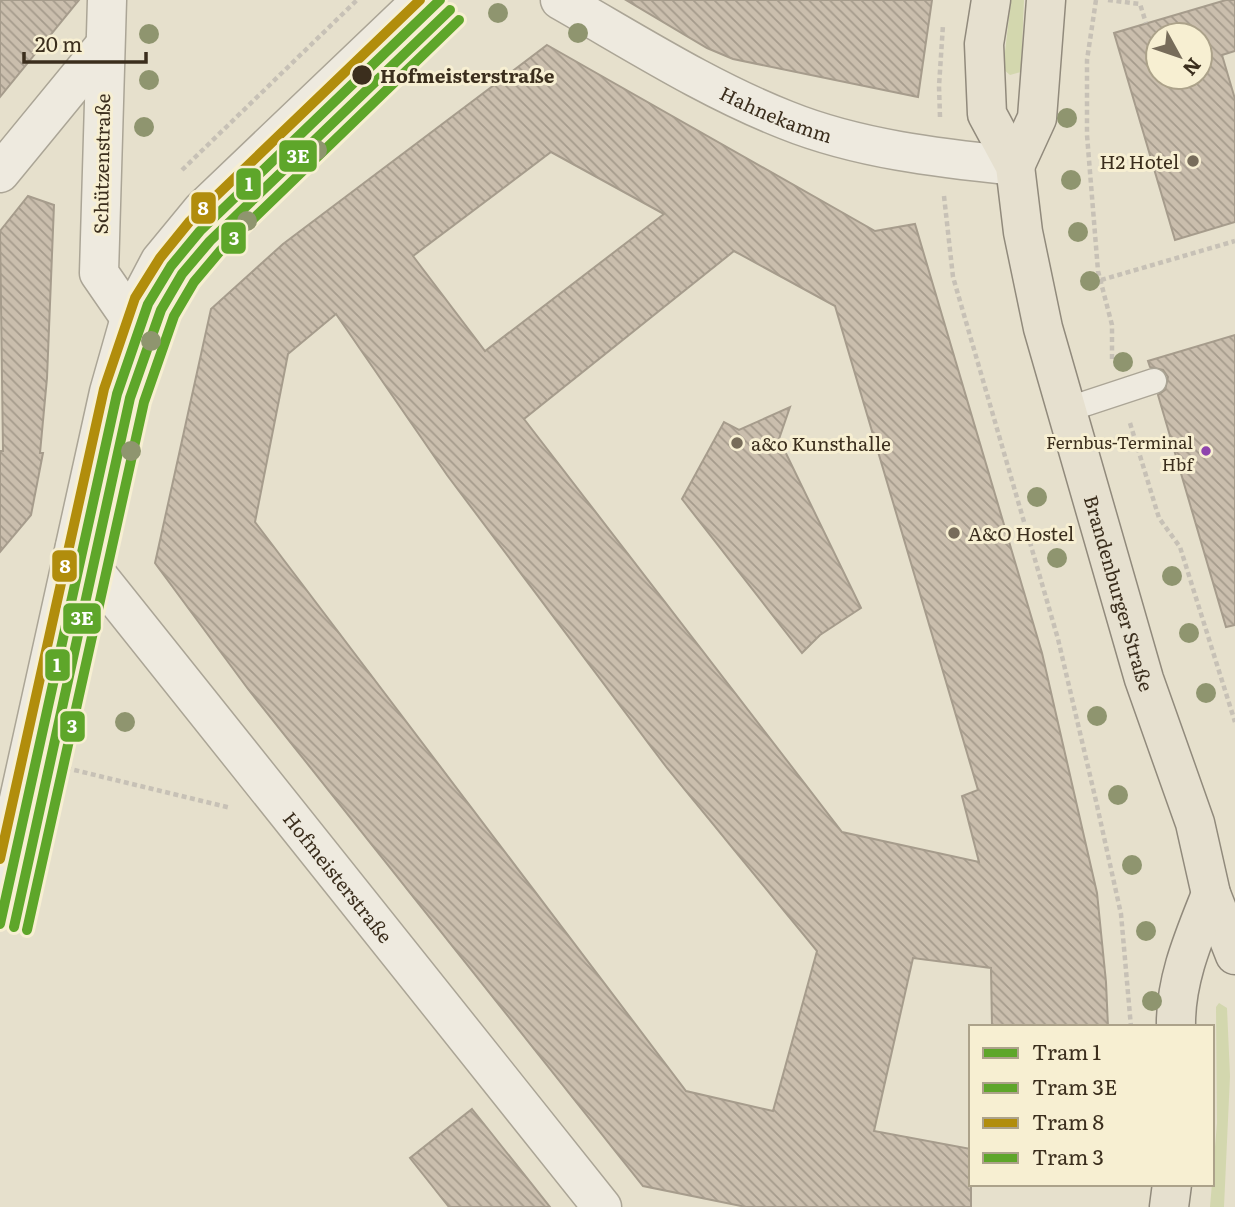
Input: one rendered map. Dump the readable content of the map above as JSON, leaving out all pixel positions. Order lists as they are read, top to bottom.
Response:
{
  "streets": {
    "main road": ["Brandenburger Straße"],
    "street": ["Hahnekamm", "Schützenstraße", "Hofmeisterstraße"]
  },
  "crossings": [
    ["Hahnekamm", "Brandenburger Straße"]
  ],
  "places": [
    "Hofmeisterstraße",
    "H2 Hotel",
    "a&o Kunsthalle",
    "Fernbus-Terminal Hbf",
    "A&O Hostel"
  ],
  "lines": [
    "tram line 1",
    "tram line 8",
    "tram line 3E",
    "tram line 3"
  ],
  "legend": [
    "Tram 1",
    "Tram 3E",
    "Tram 8",
    "Tram 3"
  ],
  "scale_bar": "20 m",
  "north": "bottom right"
}
